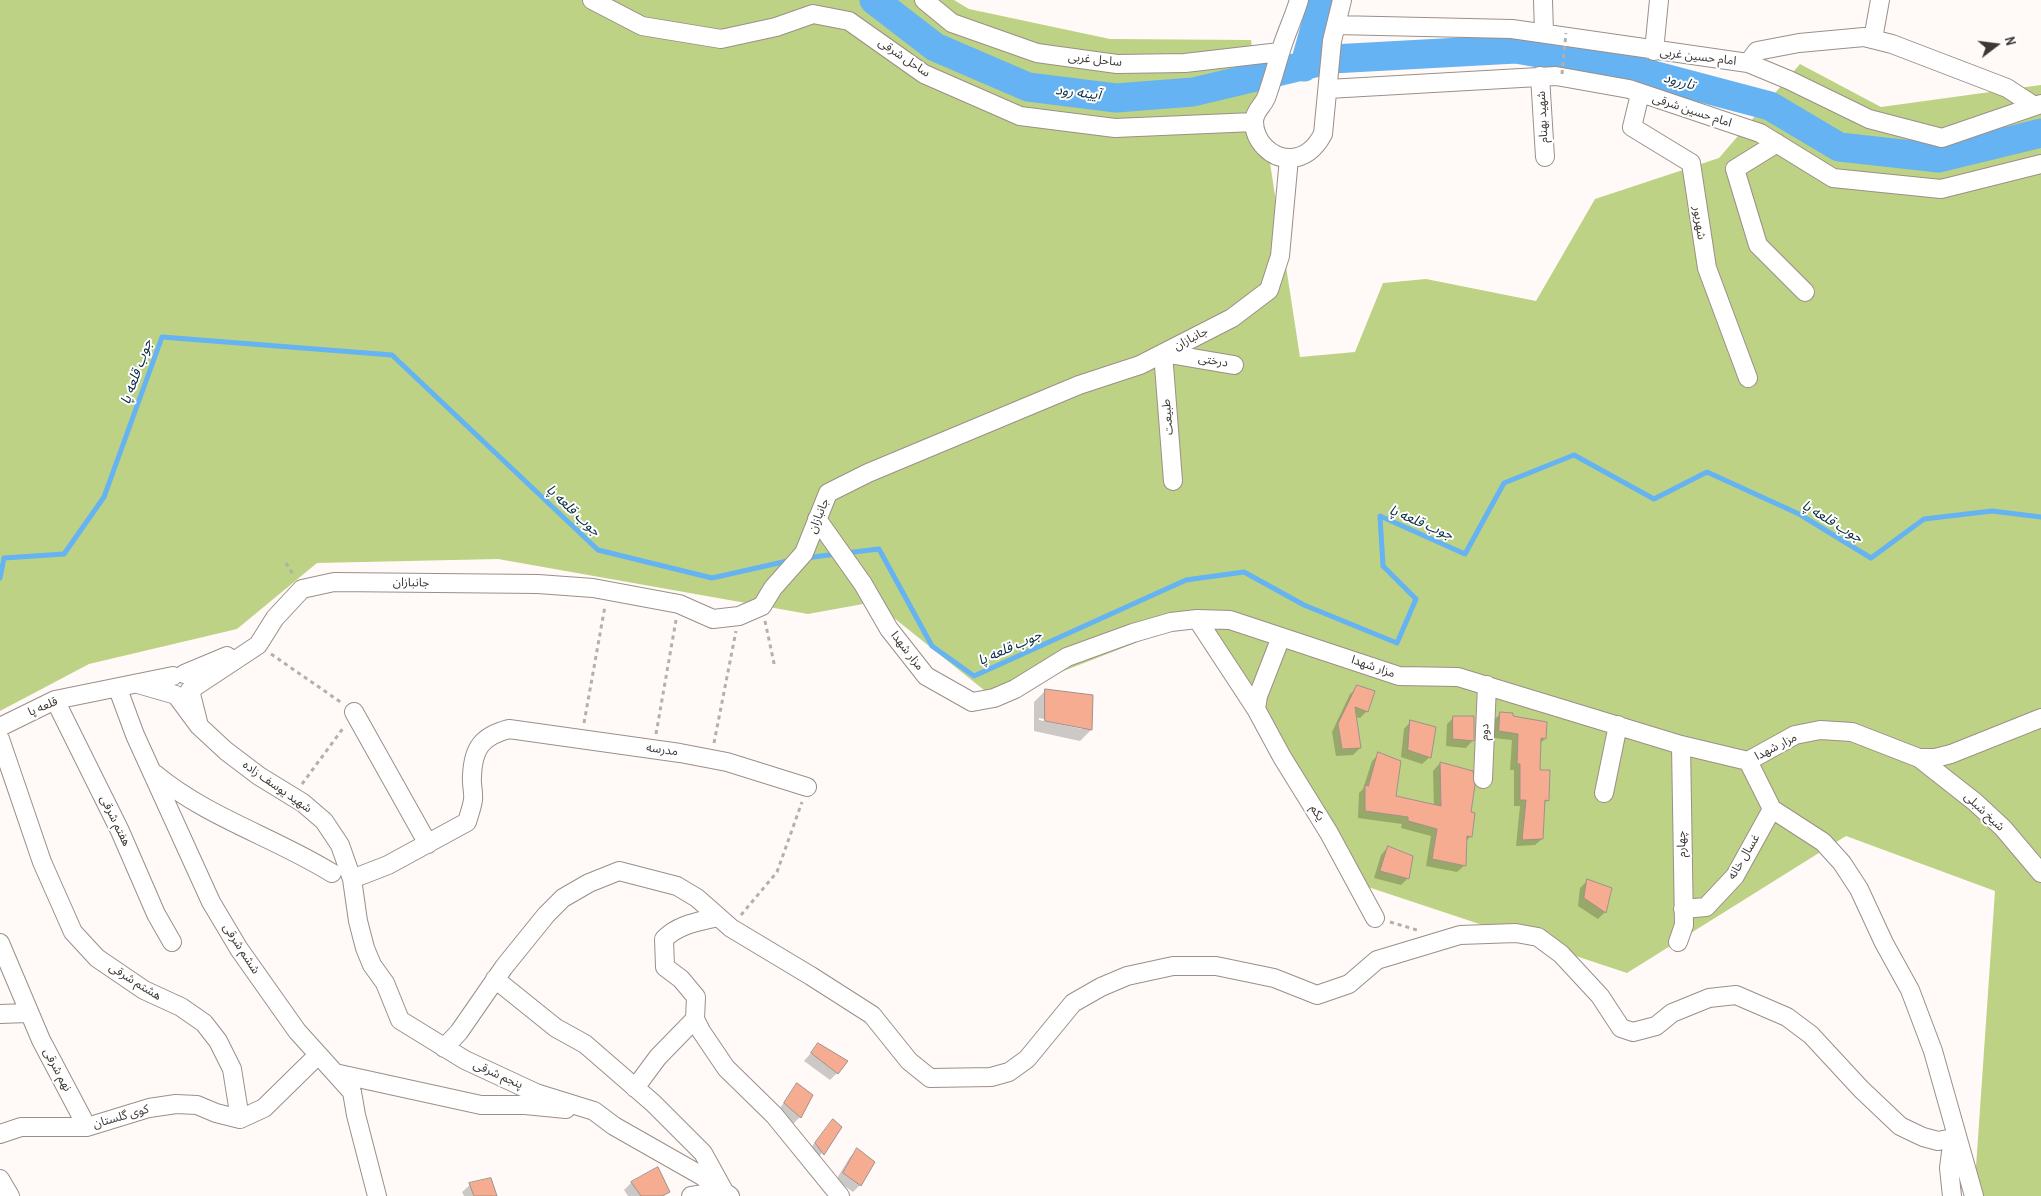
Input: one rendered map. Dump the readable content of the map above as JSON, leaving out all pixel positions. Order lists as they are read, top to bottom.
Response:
{
  "streets": {
    "street": [
      "امام حسین غربی",
      "ساحل شرقی",
      "ساحل غربی",
      "امام حسین شرقی",
      "شهید بهنام",
      "شهریور",
      "جانبازان",
      "درختی",
      "طبیعت",
      "مزار شهدا",
      "قلعه پا",
      "دوم",
      "مدرسه",
      "شهید یوسف زاده",
      "شیخ شبلی",
      "یکم",
      "هفتم شرقی",
      "چهارم",
      "غسال خانه",
      "ششم شرقی",
      "هشتم شرقی",
      "نهم شرقی",
      "پنجم شرقی",
      "کوی گلستان"
    ]
  },
  "crossings": [
    ["امام حسین شرقی", "شهید بهنام"],
    ["امام حسین شرقی", "شهریور"],
    ["جانبازان", "درختی"],
    ["جانبازان", "طبیعت"],
    ["جانبازان", "مزار شهدا"],
    ["درختی", "طبیعت"],
    ["مزار شهدا", "دوم"],
    ["مزار شهدا", "شیخ شبلی"],
    ["مزار شهدا", "یکم"],
    ["مزار شهدا", "چهارم"],
    ["قلعه پا", "هفتم شرقی"],
    ["قلعه پا", "ششم شرقی"],
    ["شهید یوسف زاده", "پنجم شرقی"],
    ["چهارم", "غسال خانه"],
    ["هشتم شرقی", "کوی گلستان"],
    ["نهم شرقی", "کوی گلستان"]
  ],
  "water": ["تاررود", "آیینه رود", "جوب قلعه پا"],
  "north": "right"
}
